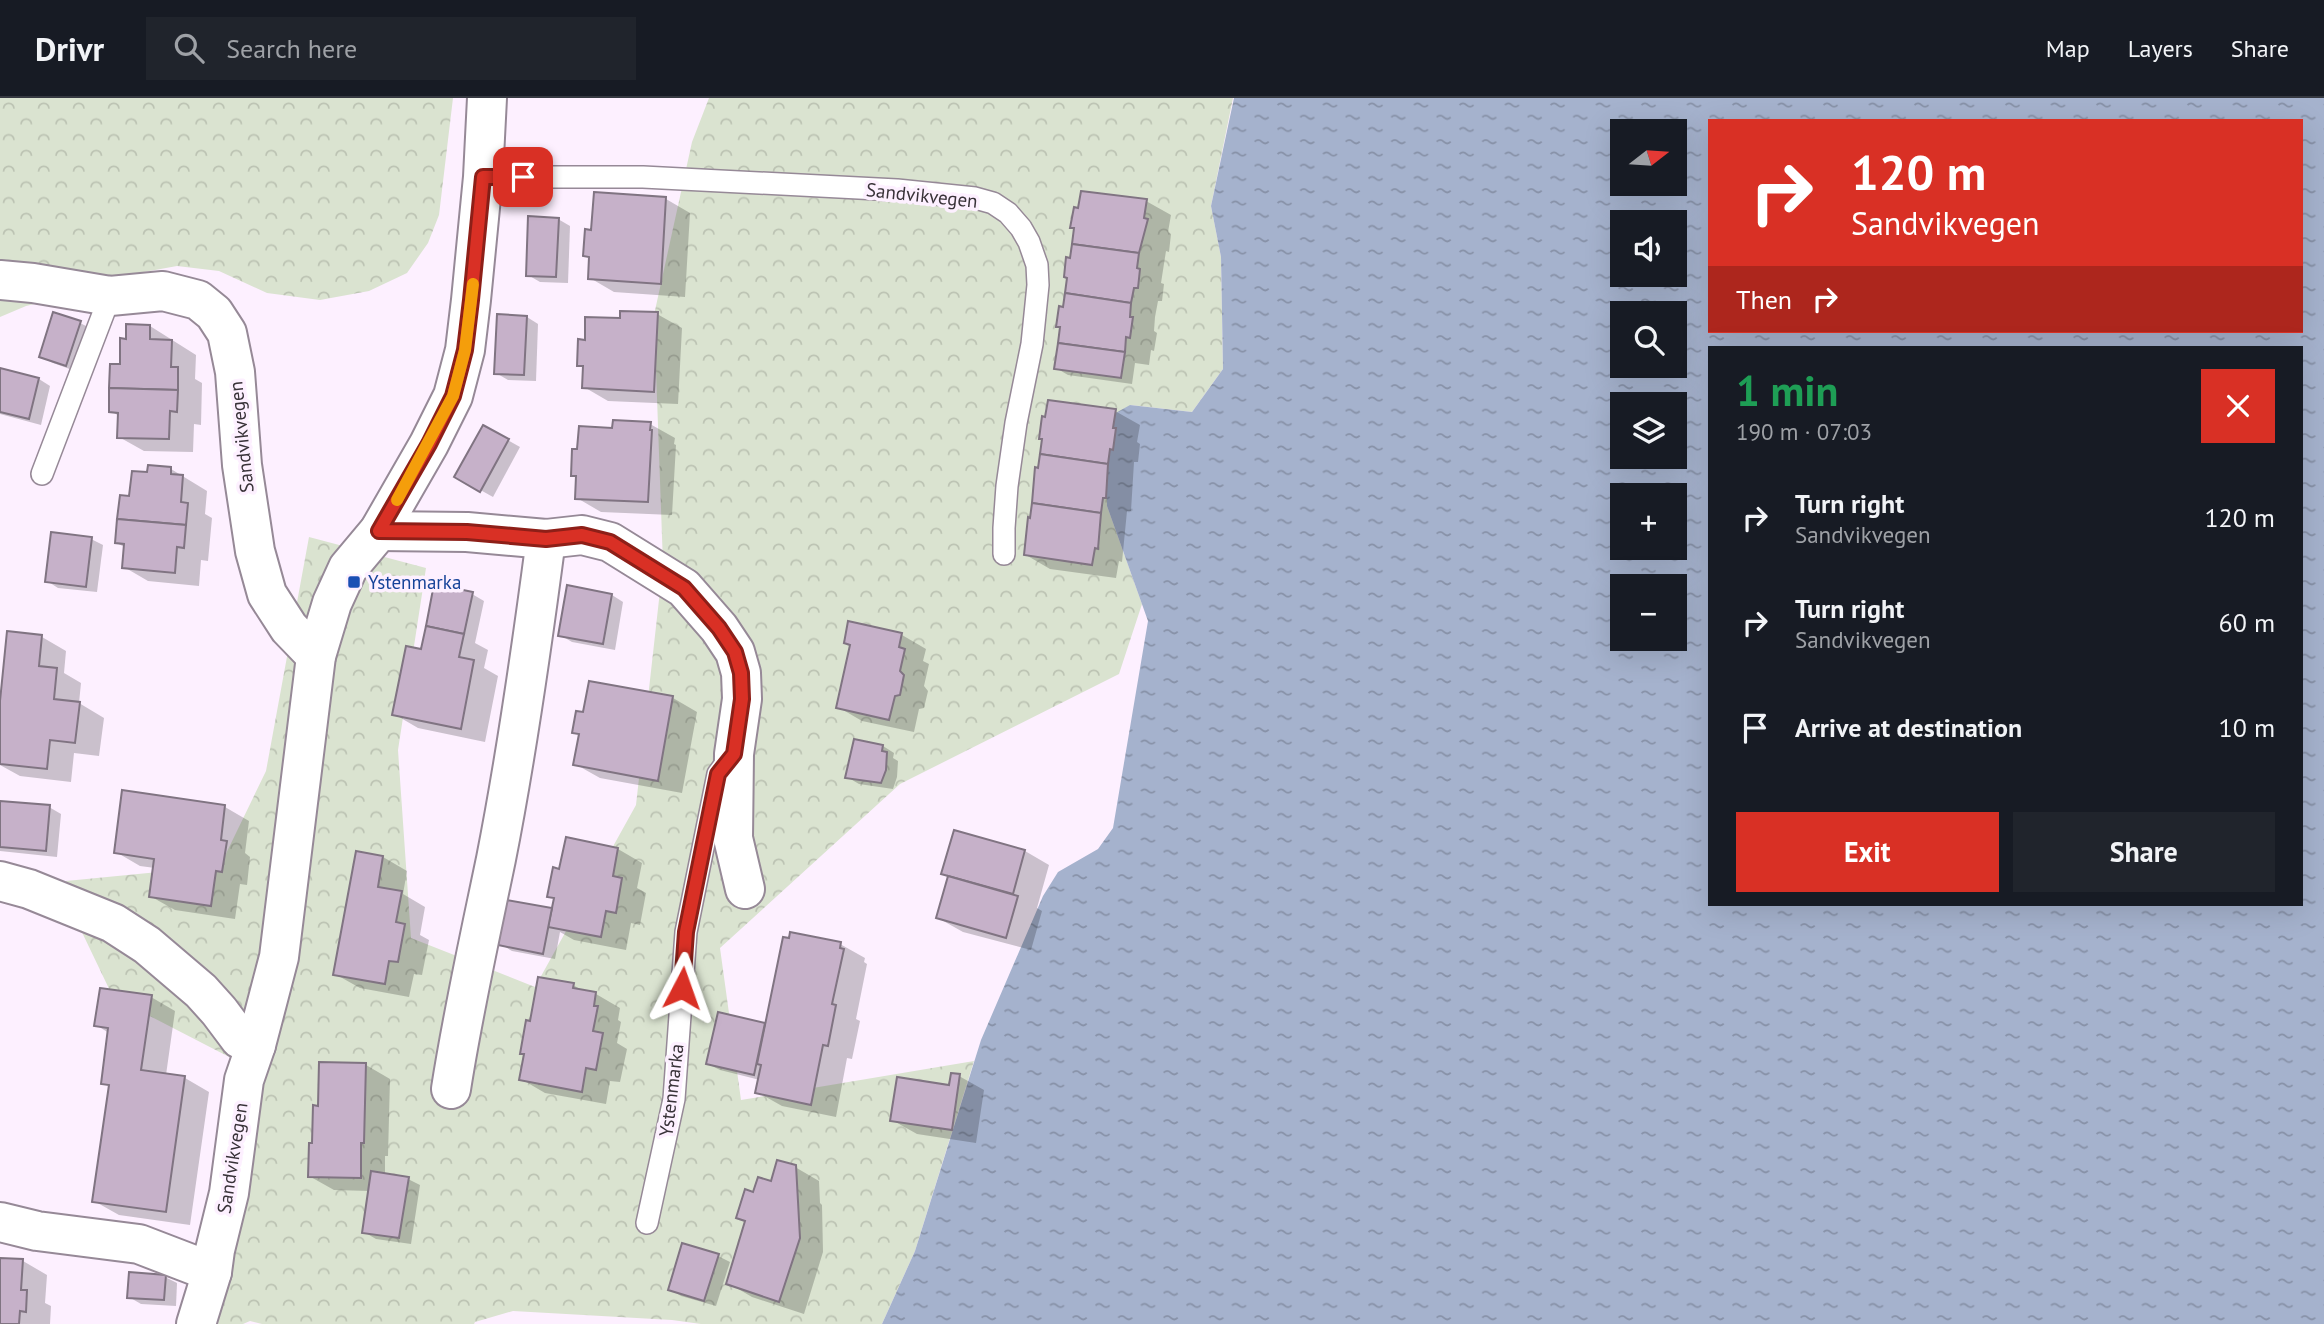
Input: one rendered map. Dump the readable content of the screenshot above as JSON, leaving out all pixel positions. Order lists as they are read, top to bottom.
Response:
{
  "streets": {
    "street": ["Sandvikvegen", "Ystenmarka"]
  },
  "crossings": [
    ["Sandvikvegen", "Ystenmarka"]
  ],
  "places": {
    "transit": ["Ystenmarka"]
  },
  "north": "right",
  "page": {
    "header": "Drivr",
    "search": "Search here",
    "nav": ["Map", "Layers", "Share"],
    "map_buttons": ["+", "−"],
    "turn": ["120 m", "Sandvikvegen"],
    "then": "Then",
    "heading": ["1 min", "190 m · 07:03"],
    "list": [
      {
        "name": "Turn right",
        "note": "Sandvikvegen",
        "value": "120 m"
      },
      {
        "name": "Turn right",
        "note": "Sandvikvegen",
        "value": "60 m"
      },
      {
        "name": "Arrive at destination",
        "value": "10 m"
      }
    ],
    "buttons": ["Exit", "Share"]
  }
}
